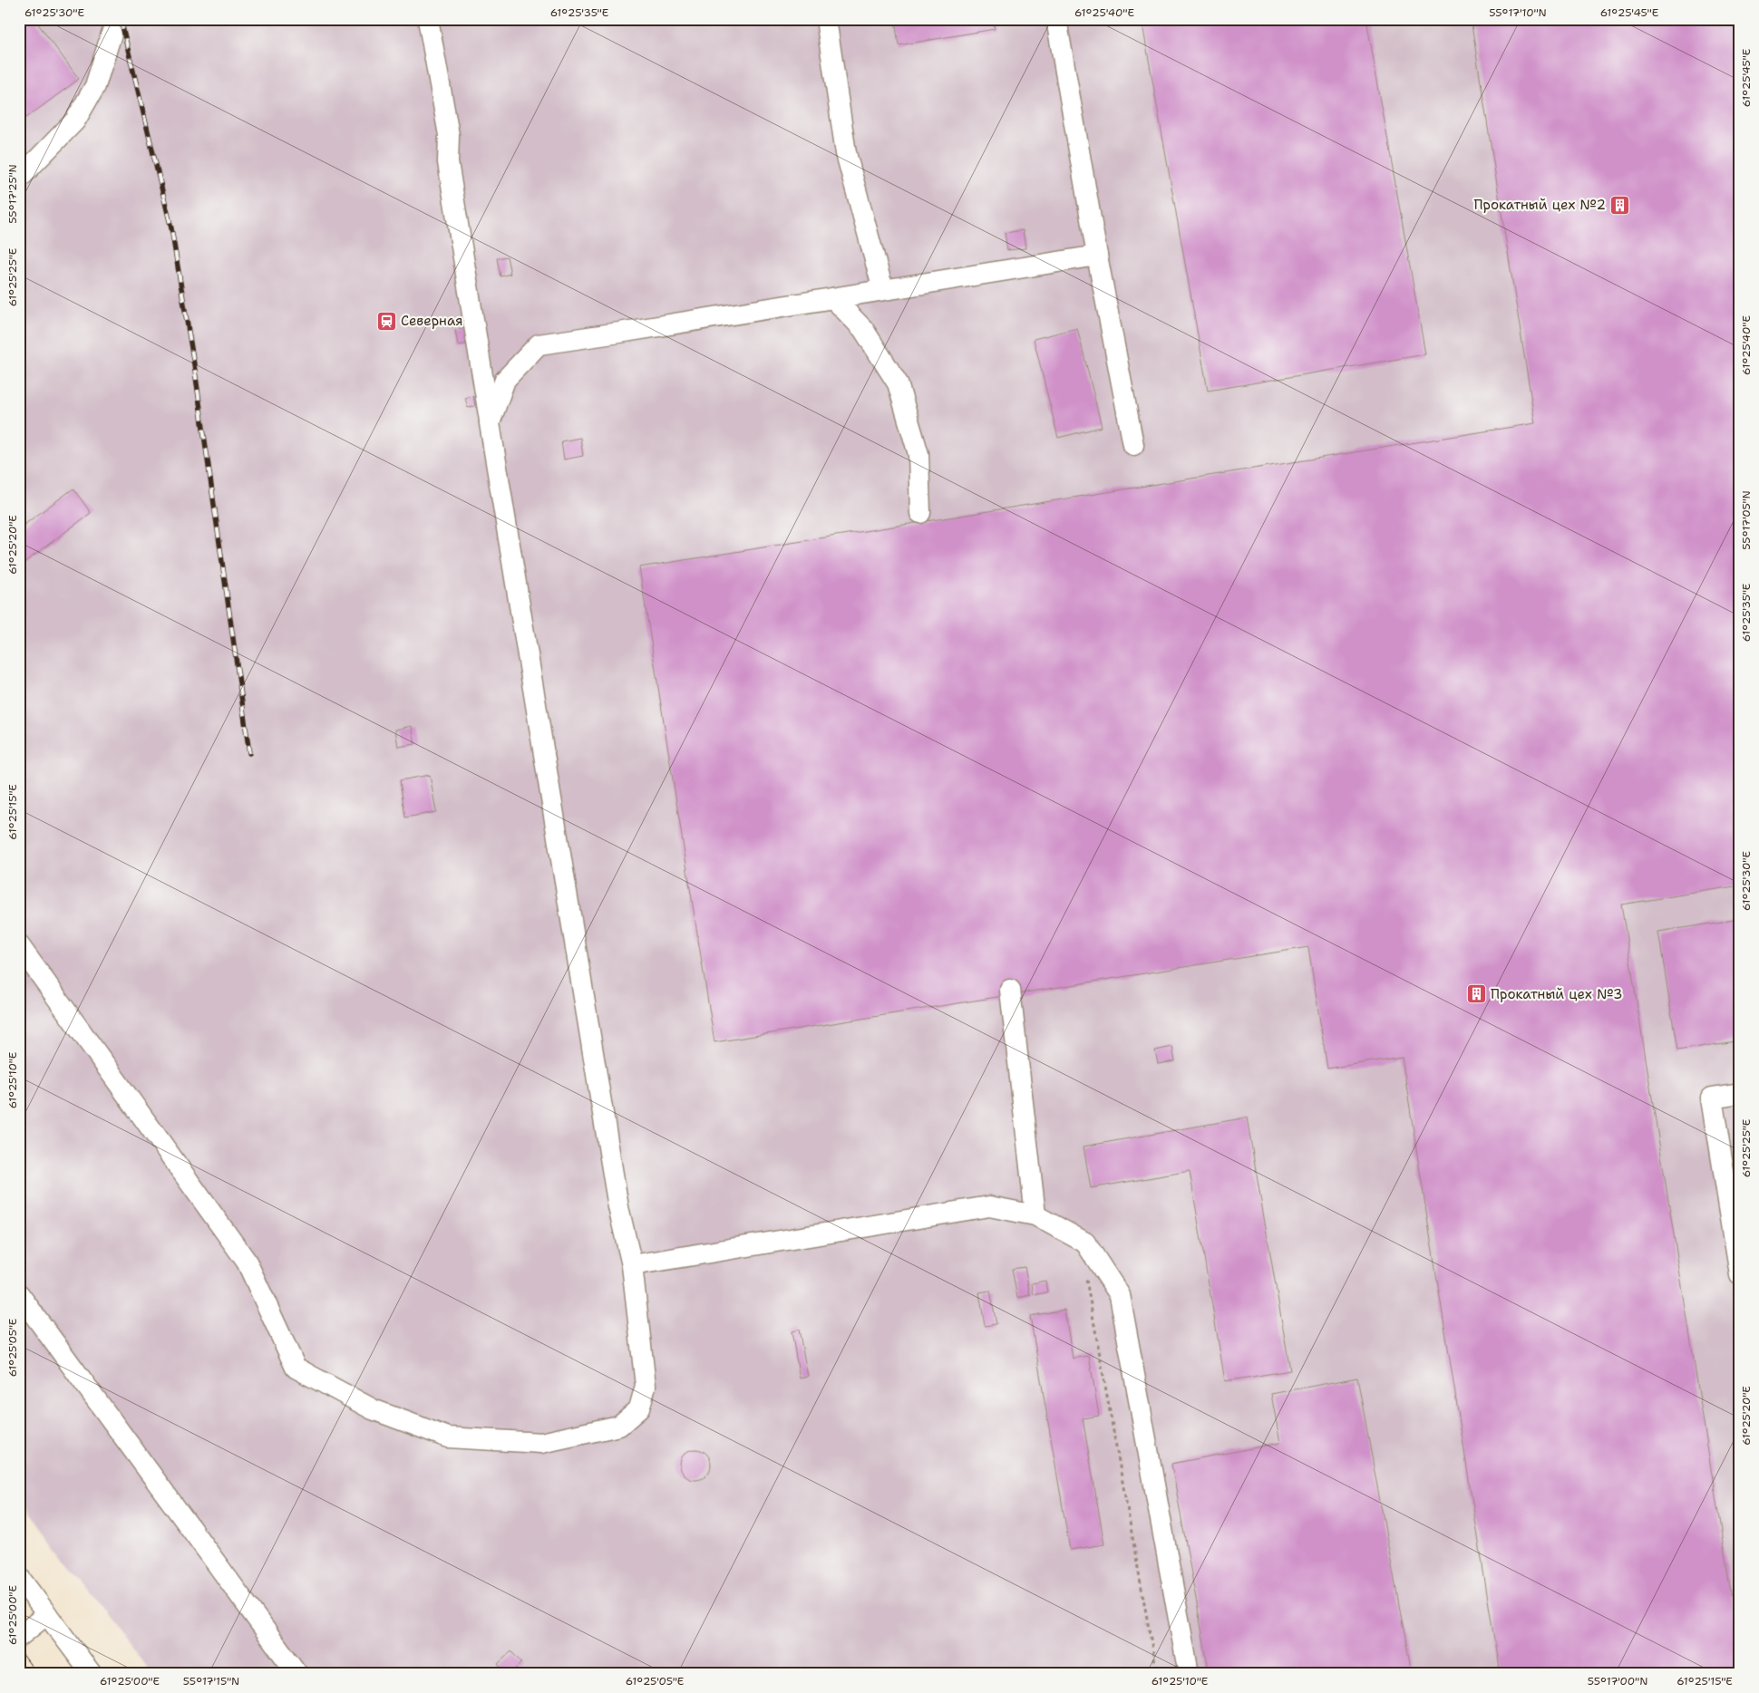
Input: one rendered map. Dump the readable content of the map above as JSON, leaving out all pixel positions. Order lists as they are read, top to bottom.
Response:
{
  "places": {
    "building": ["Прокатный цех №2", "Прокатный цех №3"],
    "station": ["Северная"]
  },
  "coordinates": [
    "61°25'30\"E",
    "61°25'35\"E",
    "61°25'40\"E",
    "55°17'10\"N",
    "61°25'45\"E",
    "55°17'25\"N",
    "61°25'25\"E",
    "55°17'05\"N",
    "61°25'20\"E",
    "61°25'15\"E",
    "61°25'10\"E",
    "61°25'05\"E",
    "61°25'00\"E",
    "55°17'15\"N",
    "55°17'00\"N"
  ]
}
